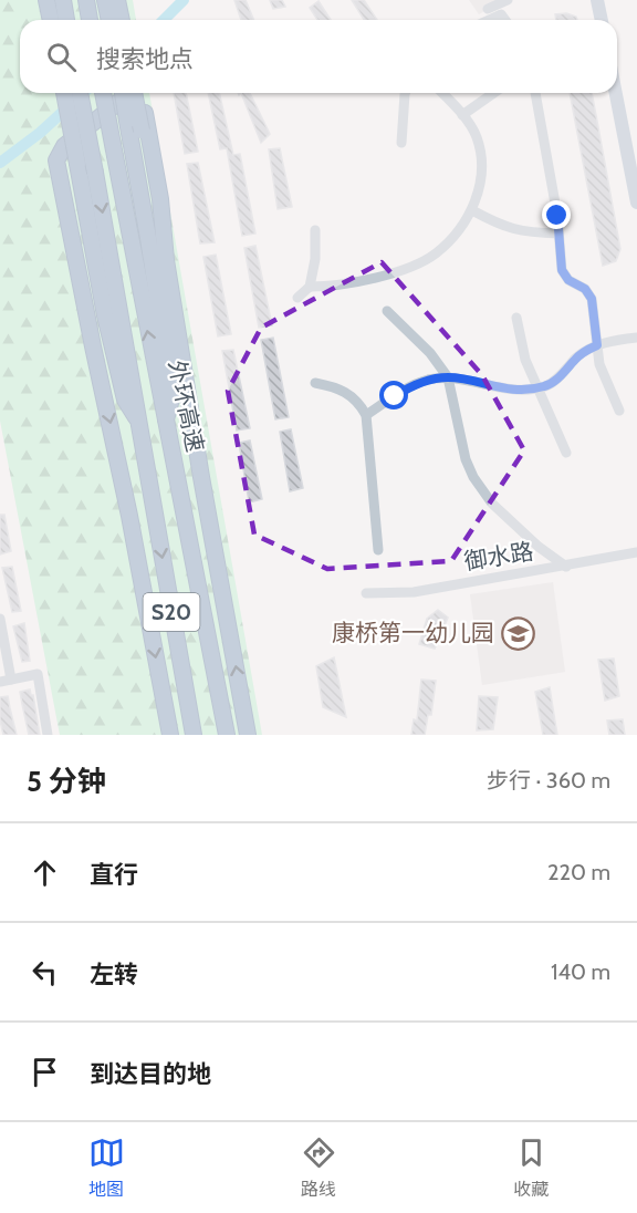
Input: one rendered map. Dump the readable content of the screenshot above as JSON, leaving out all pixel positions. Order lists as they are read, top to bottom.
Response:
{
  "streets": {
    "highway": ["外环高速", "S20"],
    "street": ["御水路"]
  },
  "places": {
    "school or university": ["康桥第一幼儿园"]
  },
  "page": {
    "search": "搜索地点",
    "heading": ["5 分钟", "步行 · 360 m"],
    "list": [
      ["直行", "220 m"],
      ["左转", "140 m"],
      "到达目的地"
    ],
    "nav": ["地图", "路线", "收藏"]
  }
}
